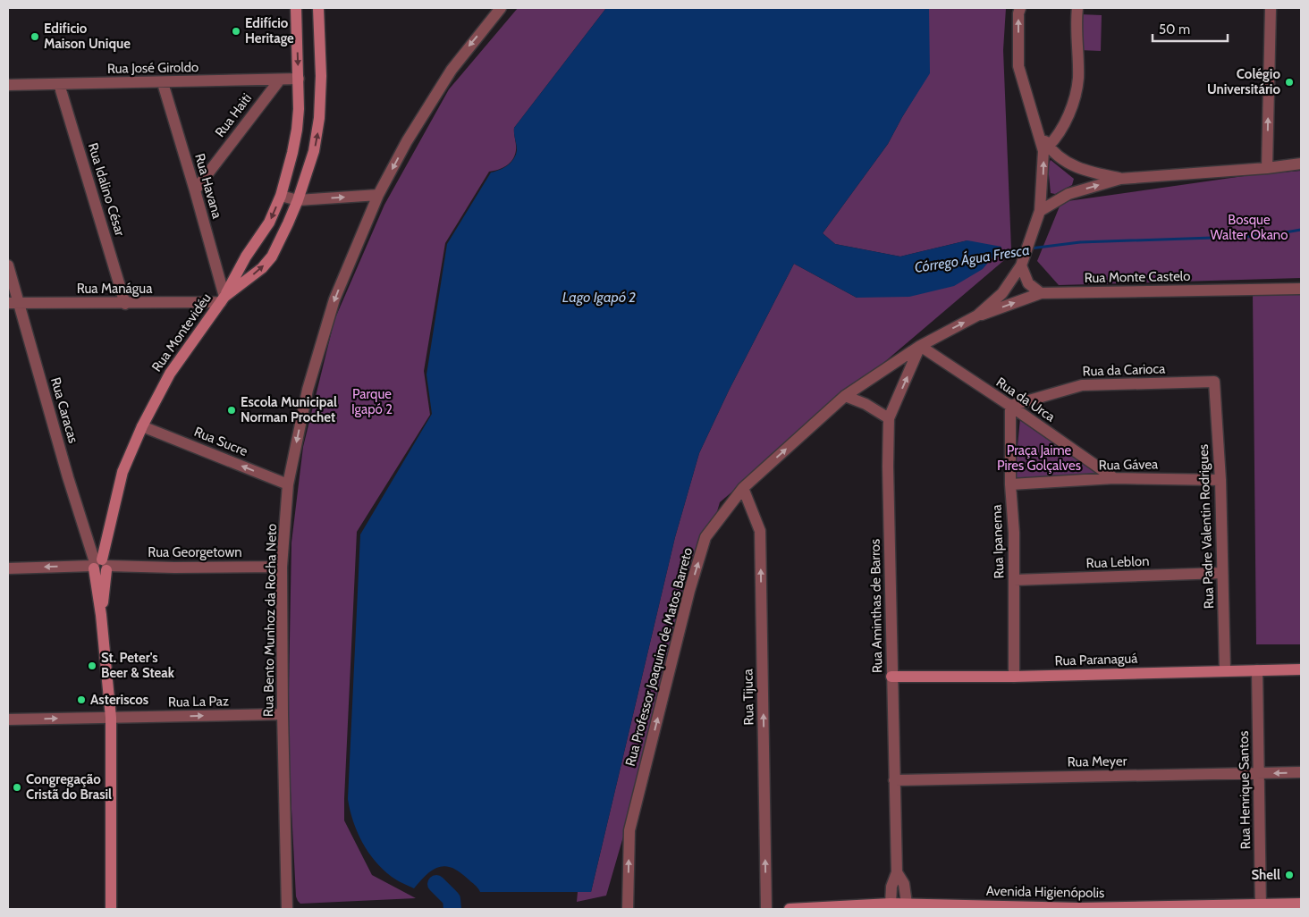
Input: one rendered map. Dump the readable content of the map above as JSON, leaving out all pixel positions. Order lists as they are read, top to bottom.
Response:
{
  "streets": {
    "street": [
      "Rua José Giroldo",
      "Rua Haiti",
      "Rua Havana",
      "Rua Idalino César",
      "Rua Monte Castelo",
      "Rua Manágua",
      "Rua Montevidéu",
      "Rua da Carioca",
      "Rua da Urca",
      "Rua Caracas",
      "Rua Sucre",
      "Rua Gávea",
      "Rua Padre Valentin Rodrigues",
      "Rua Ipanema",
      "Rua Georgetown",
      "Rua Leblon",
      "Rua Aminthas de Barros",
      "Rua Bento Munhoz da Rocha Neto",
      "Rua Professor Joaquim de Matos Barreto",
      "Rua Paranaguá",
      "Rua Tijuca",
      "Rua La Paz",
      "Rua Meyer",
      "Rua Henrique Santos",
      "Avenida Higienópolis"
    ]
  },
  "crossings": [
    ["Rua José Giroldo", "Rua Haiti"],
    ["Rua José Giroldo", "Rua Havana"],
    ["Rua José Giroldo", "Rua Idalino César"],
    ["Rua Haiti", "Rua Havana"],
    ["Rua Havana", "Rua Manágua"],
    ["Rua Havana", "Rua Montevidéu"],
    ["Rua Idalino César", "Rua Manágua"],
    ["Rua Monte Castelo", "Rua Professor Joaquim de Matos Barreto"],
    ["Rua Manágua", "Rua Montevidéu"],
    ["Rua Manágua", "Rua Caracas"],
    ["Rua Montevidéu", "Rua Caracas"],
    ["Rua Montevidéu", "Rua Sucre"],
    ["Rua Montevidéu", "Rua Georgetown"],
    ["Rua Montevidéu", "Rua La Paz"],
    ["Rua da Carioca", "Rua da Urca"],
    ["Rua da Carioca", "Rua Padre Valentin Rodrigues"],
    ["Rua da Carioca", "Rua Ipanema"],
    ["Rua da Urca", "Rua Gávea"],
    ["Rua da Urca", "Rua Ipanema"],
    ["Rua da Urca", "Rua Aminthas de Barros"],
    ["Rua da Urca", "Rua Professor Joaquim de Matos Barreto"],
    ["Rua Caracas", "Rua Georgetown"],
    ["Rua Sucre", "Rua Bento Munhoz da Rocha Neto"],
    ["Rua Gávea", "Rua Padre Valentin Rodrigues"],
    ["Rua Gávea", "Rua Ipanema"],
    ["Rua Padre Valentin Rodrigues", "Rua Leblon"],
    ["Rua Padre Valentin Rodrigues", "Rua Paranaguá"],
    ["Rua Ipanema", "Rua Leblon"],
    ["Rua Ipanema", "Rua Paranaguá"],
    ["Rua Georgetown", "Rua Bento Munhoz da Rocha Neto"],
    ["Rua Aminthas de Barros", "Rua Professor Joaquim de Matos Barreto"],
    ["Rua Aminthas de Barros", "Rua Paranaguá"],
    ["Rua Aminthas de Barros", "Rua Meyer"],
    ["Rua Aminthas de Barros", "Avenida Higienópolis"],
    ["Rua Bento Munhoz da Rocha Neto", "Rua La Paz"],
    ["Rua Professor Joaquim de Matos Barreto", "Rua Tijuca"],
    ["Rua Paranaguá", "Rua Henrique Santos"],
    ["Rua Meyer", "Rua Henrique Santos"],
    ["Rua Henrique Santos", "Avenida Higienópolis"]
  ],
  "one_way": [
    "Rua Sucre",
    "Rua Bento Munhoz da Rocha Neto",
    "Rua Professor Joaquim de Matos Barreto",
    "Rua Tijuca",
    "Rua La Paz"
  ],
  "water": ["Córrego Água Fresca", "Lago Igapó 2"],
  "parks": ["Bosque Walter Okano", "Parque Igapó 2", "Praça Jaime Pires Golçalves"],
  "places": [
    "Edifício Heritage",
    "Edificio Maison Unique",
    "Colégio Universitário",
    "Escola Municipal Norman Prochet",
    "St. Peter's Beer & Steak",
    "Asteriscos",
    "Congregação Cristã do Brasil",
    "Shell"
  ],
  "scale_bar": "50 m"
}
